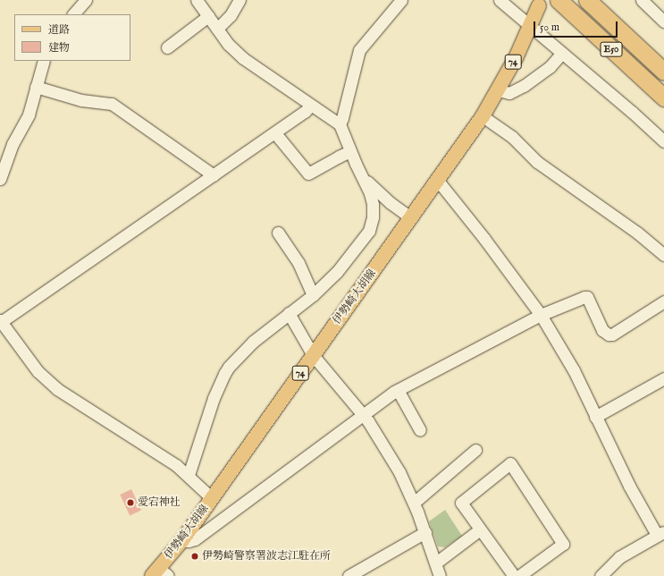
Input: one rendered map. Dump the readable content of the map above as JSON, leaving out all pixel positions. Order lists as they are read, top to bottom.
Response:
{
  "streets": {
    "highway": ["E50"],
    "main road": ["74", "伊勢崎大胡線"]
  },
  "places": ["愛宕神社", "伊勢崎警察署波志江駐在所"],
  "legend": ["道路", "建物"],
  "scale_bar": "50 m"
}
